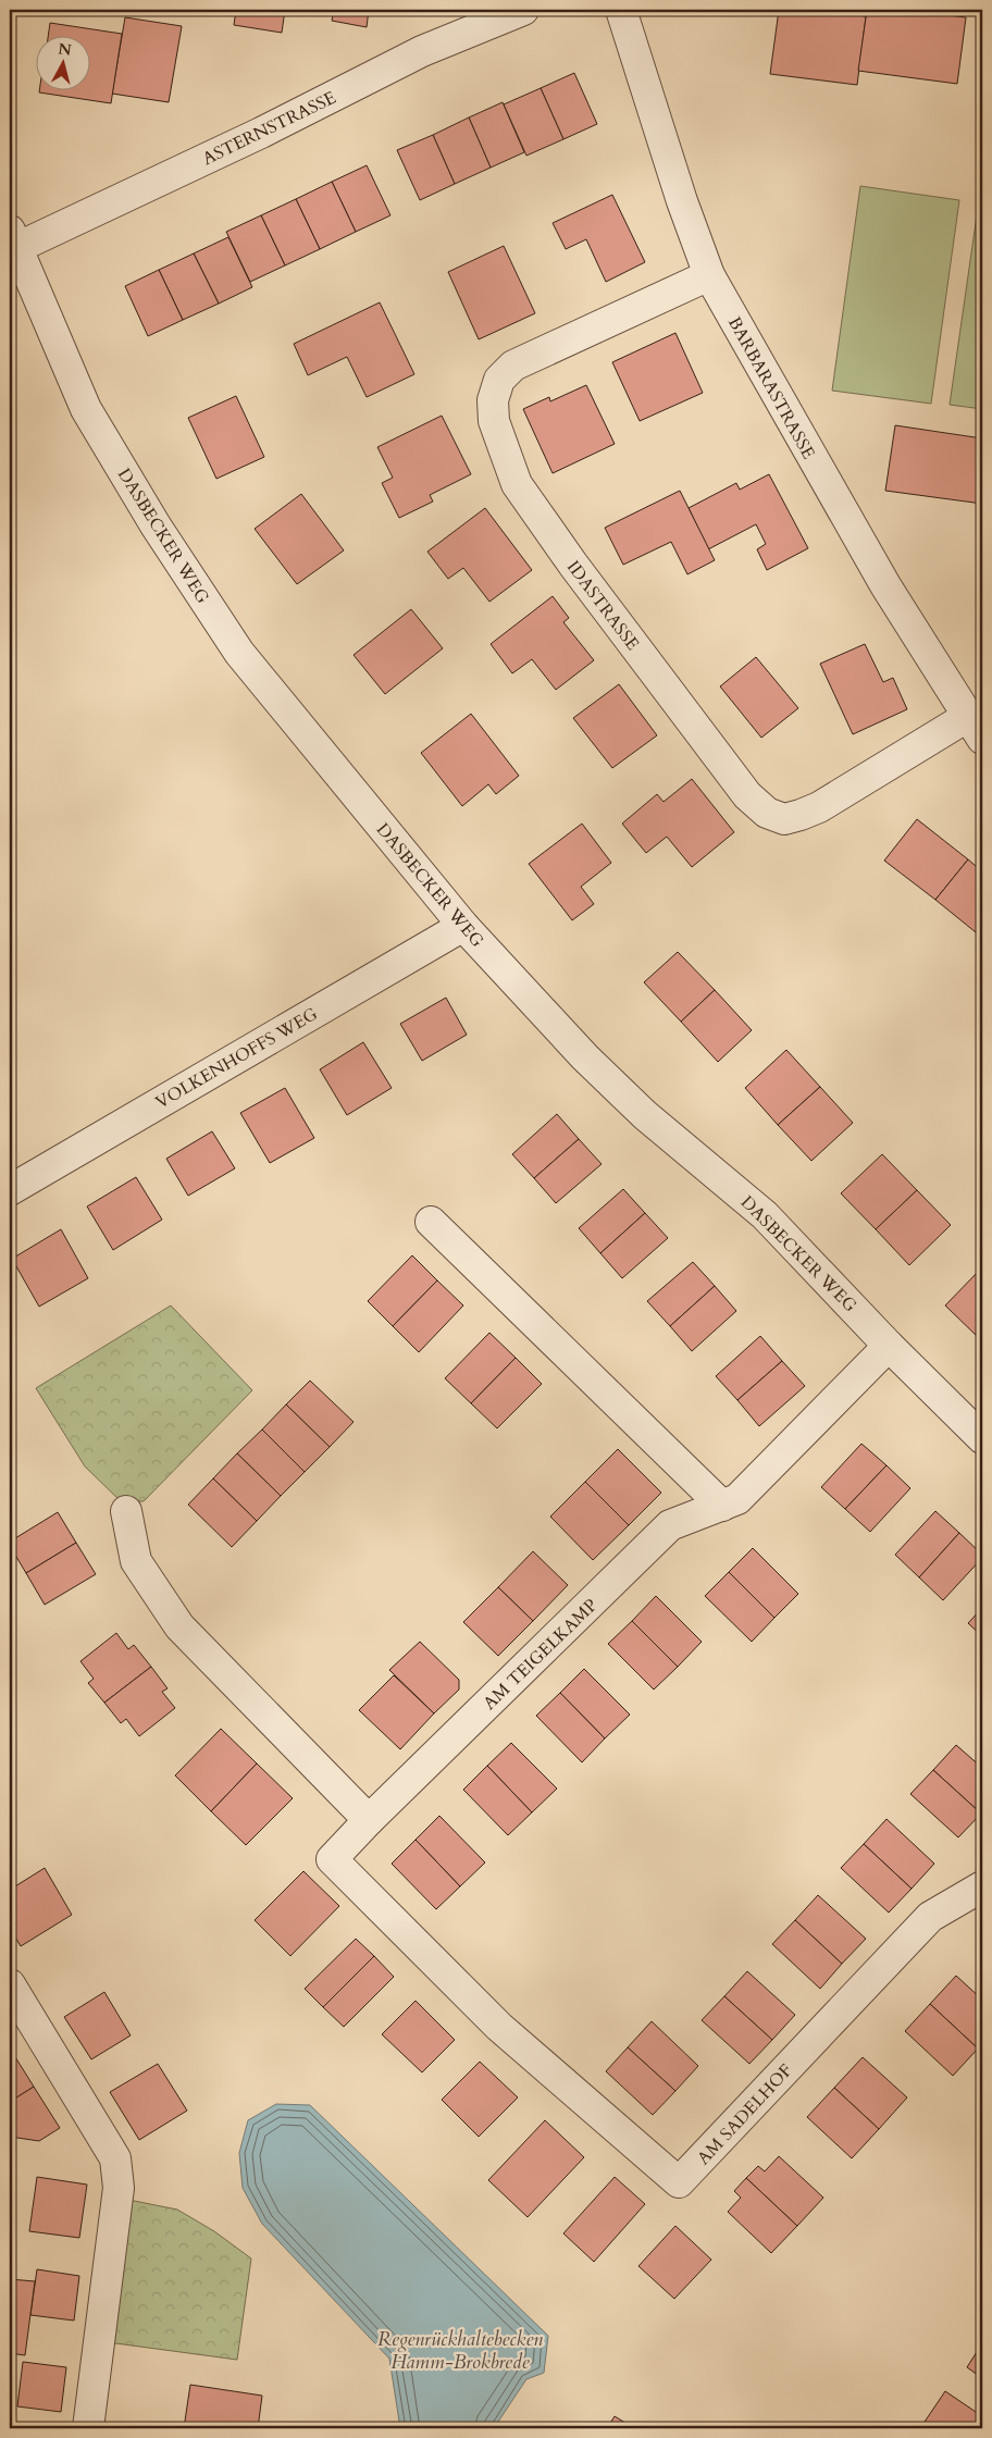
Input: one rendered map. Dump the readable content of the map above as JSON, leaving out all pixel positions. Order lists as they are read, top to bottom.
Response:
{
  "streets": {
    "street": [
      "ASTERNSTRASSE",
      "BARBARASTRASSE",
      "DASBECKER WEG",
      "IDASTRASSE",
      "VOLKENHOFFS WEG",
      "AM TEIGELKAMP",
      "AM SADELHOF"
    ]
  },
  "crossings": [
    ["ASTERNSTRASSE", "DASBECKER WEG"],
    ["BARBARASTRASSE", "IDASTRASSE"],
    ["DASBECKER WEG", "VOLKENHOFFS WEG"],
    ["DASBECKER WEG", "AM TEIGELKAMP"],
    ["AM TEIGELKAMP", "AM SADELHOF"]
  ],
  "water": ["Regenrückhaltebecken Hamm-Brokbrede"],
  "north": "top"
}
